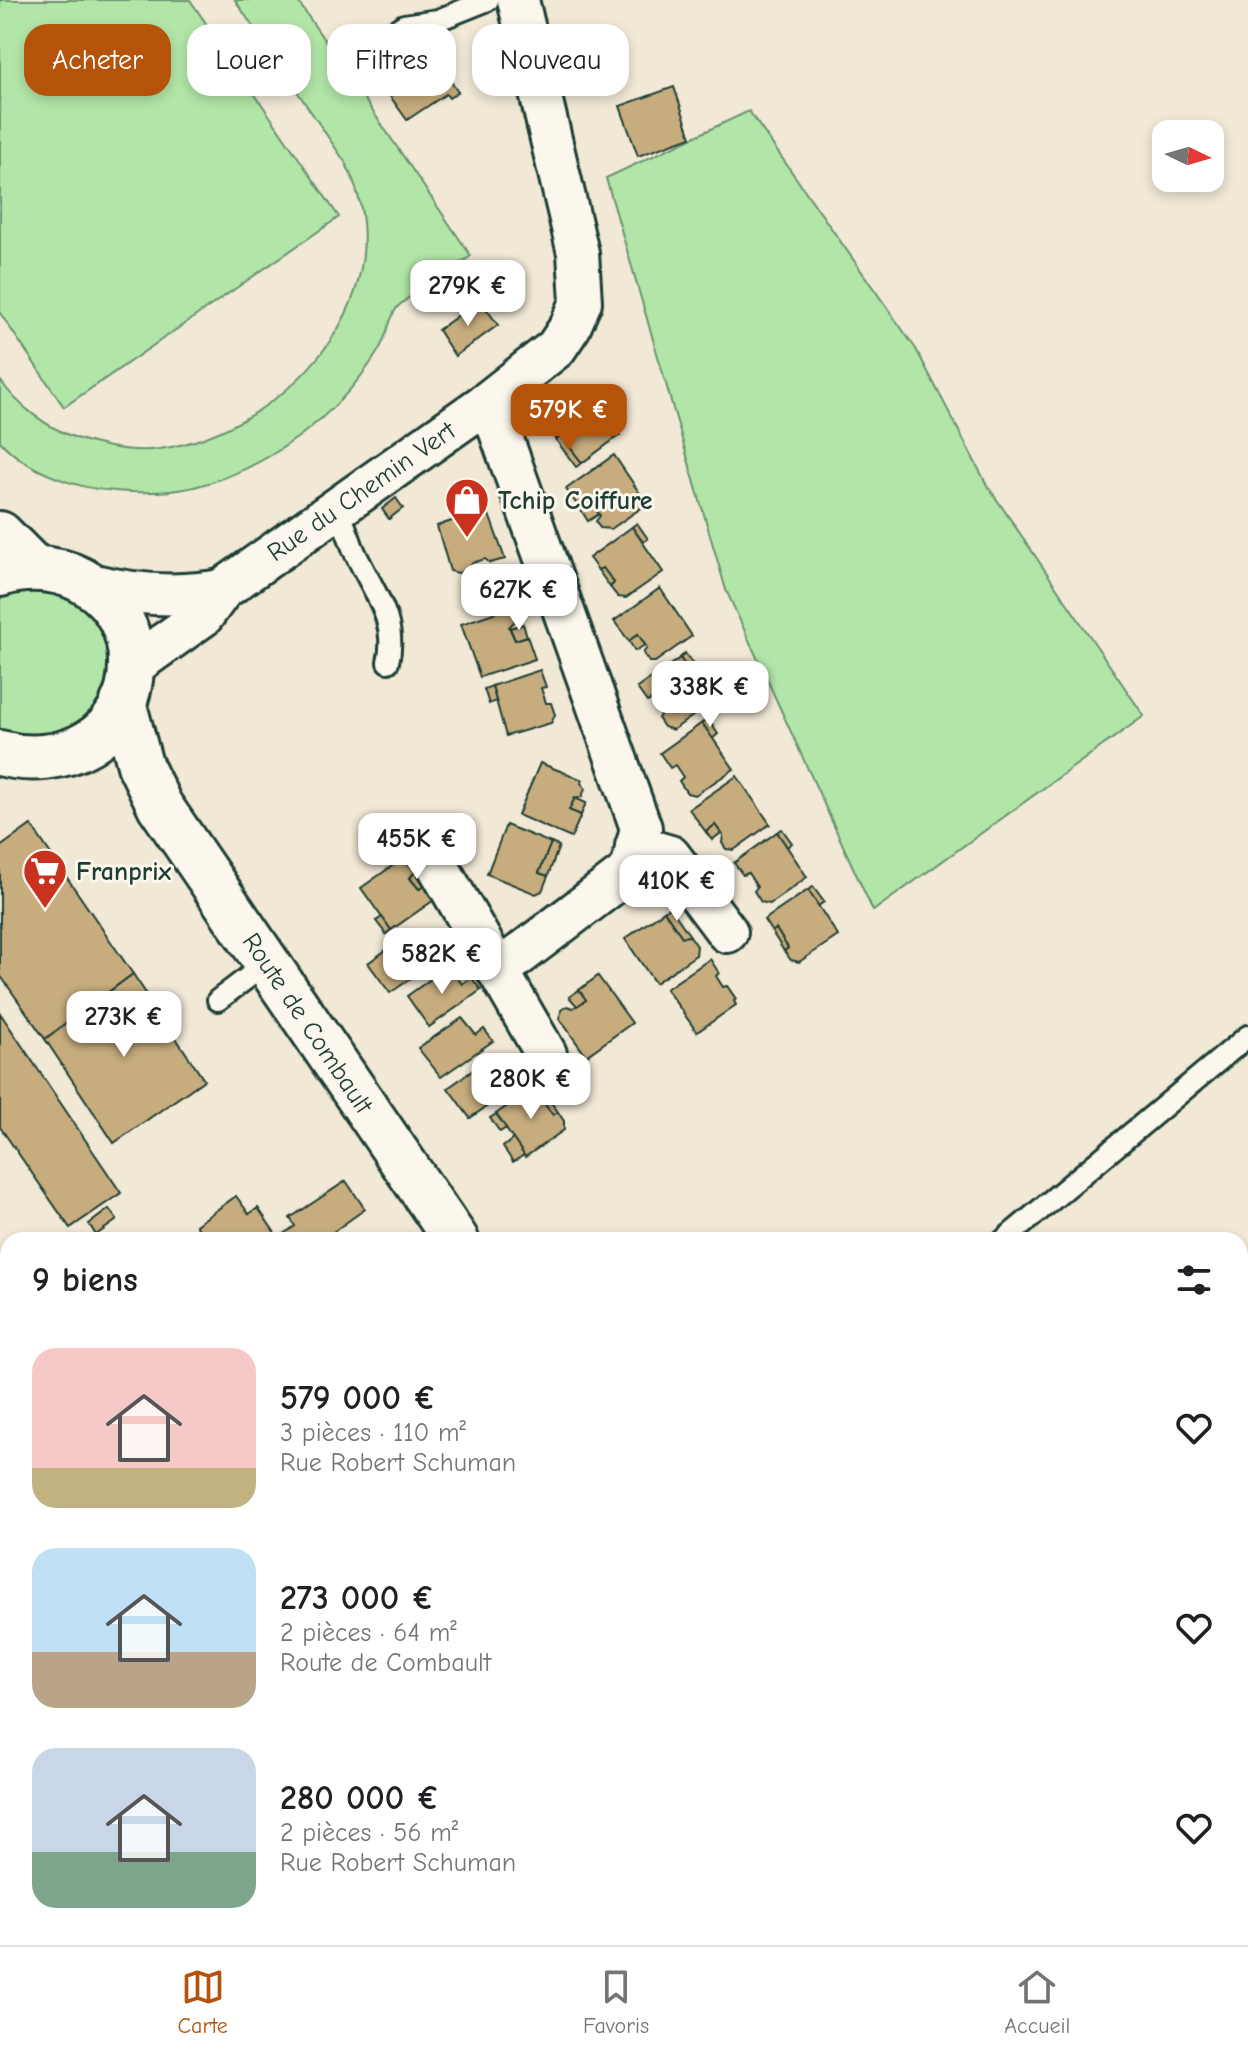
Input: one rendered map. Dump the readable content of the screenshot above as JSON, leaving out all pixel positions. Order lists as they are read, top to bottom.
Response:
{
  "streets": {
    "street": ["Rue du Chemin Vert", "Route de Combault"]
  },
  "crossings": [
    ["Rue du Chemin Vert", "Route de Combault"]
  ],
  "places": {
    "shop": ["Tchip Coiffure"],
    "supermarket": ["Franprix"]
  },
  "north": "right",
  "page": {
    "chip": [
      "Acheter",
      "Louer",
      "Filtres",
      "Nouveau"
    ],
    "price": [
      "279K €",
      "579K €",
      "627K €",
      "338K €",
      "455K €",
      "410K €",
      "582K €",
      "273K €",
      "280K €"
    ],
    "heading": "9 biens",
    "list": [
      {
        "name": "579 000 €",
        "note": "3 pièces · 110 m² · Rue Robert Schuman"
      },
      {
        "name": "273 000 €",
        "note": "2 pièces · 64 m² · Route de Combault"
      },
      {
        "name": "280 000 €",
        "note": "2 pièces · 56 m² · Rue Robert Schuman"
      }
    ],
    "tabs": ["Carte", "Favoris", "Accueil"]
  }
}
